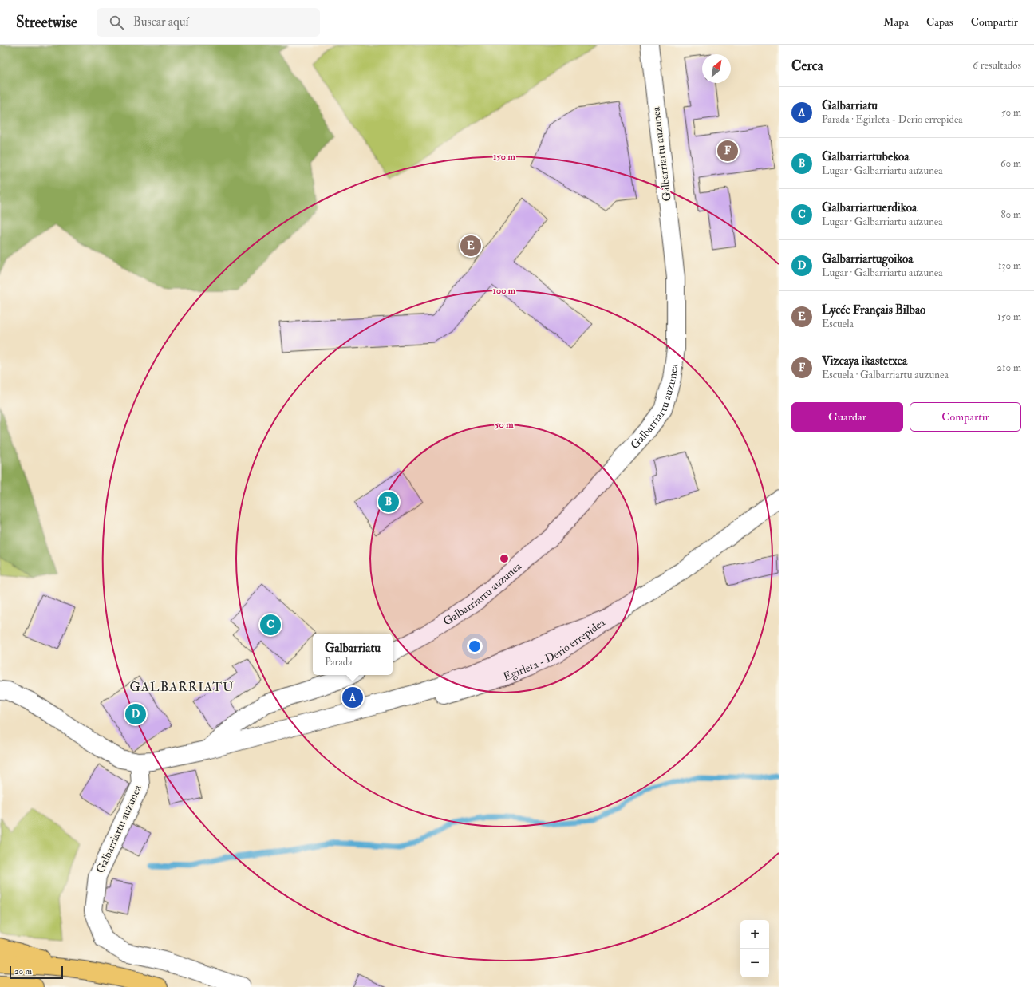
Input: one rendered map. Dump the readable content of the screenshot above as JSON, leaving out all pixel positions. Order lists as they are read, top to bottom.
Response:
{
  "streets": {
    "street": ["Galbarriartu auzunea", "Egirleta - Derio errepidea"]
  },
  "districts": ["GALBARRIATU"],
  "scale_bar": "20 m",
  "north": "top right",
  "page": {
    "header": "Streetwise",
    "search": "Buscar aquí",
    "nav": ["Mapa", "Capas", "Compartir"],
    "heading": ["Cerca", "6 resultados"],
    "list": [
      {
        "mark": "A",
        "name": "Galbarriatu",
        "note": "Parada · Egirleta - Derio errepidea",
        "value": "50 m"
      },
      {
        "mark": "B",
        "name": "Galbarriartubekoa",
        "note": "Lugar · Galbarriartu auzunea",
        "value": "60 m"
      },
      {
        "mark": "C",
        "name": "Galbarriartuerdikoa",
        "note": "Lugar · Galbarriartu auzunea",
        "value": "80 m"
      },
      {
        "mark": "D",
        "name": "Galbarriartugoikoa",
        "note": "Lugar · Galbarriartu auzunea",
        "value": "130 m"
      },
      {
        "mark": "E",
        "name": "Lycée Français Bilbao",
        "note": "Escuela",
        "value": "150 m"
      },
      {
        "mark": "F",
        "name": "Vizcaya ikastetxea",
        "note": "Escuela · Galbarriartu auzunea",
        "value": "210 m"
      }
    ],
    "pins": [
      "F",
      "E",
      "B",
      "C",
      "A",
      "D"
    ],
    "buttons": ["Guardar", "Compartir"],
    "popup": ["Galbarriatu", "Parada"],
    "map_buttons": ["+", "−"],
    "scale": "20 m"
  },
  "rings": ["150 m", "100 m", "50 m"]
}
